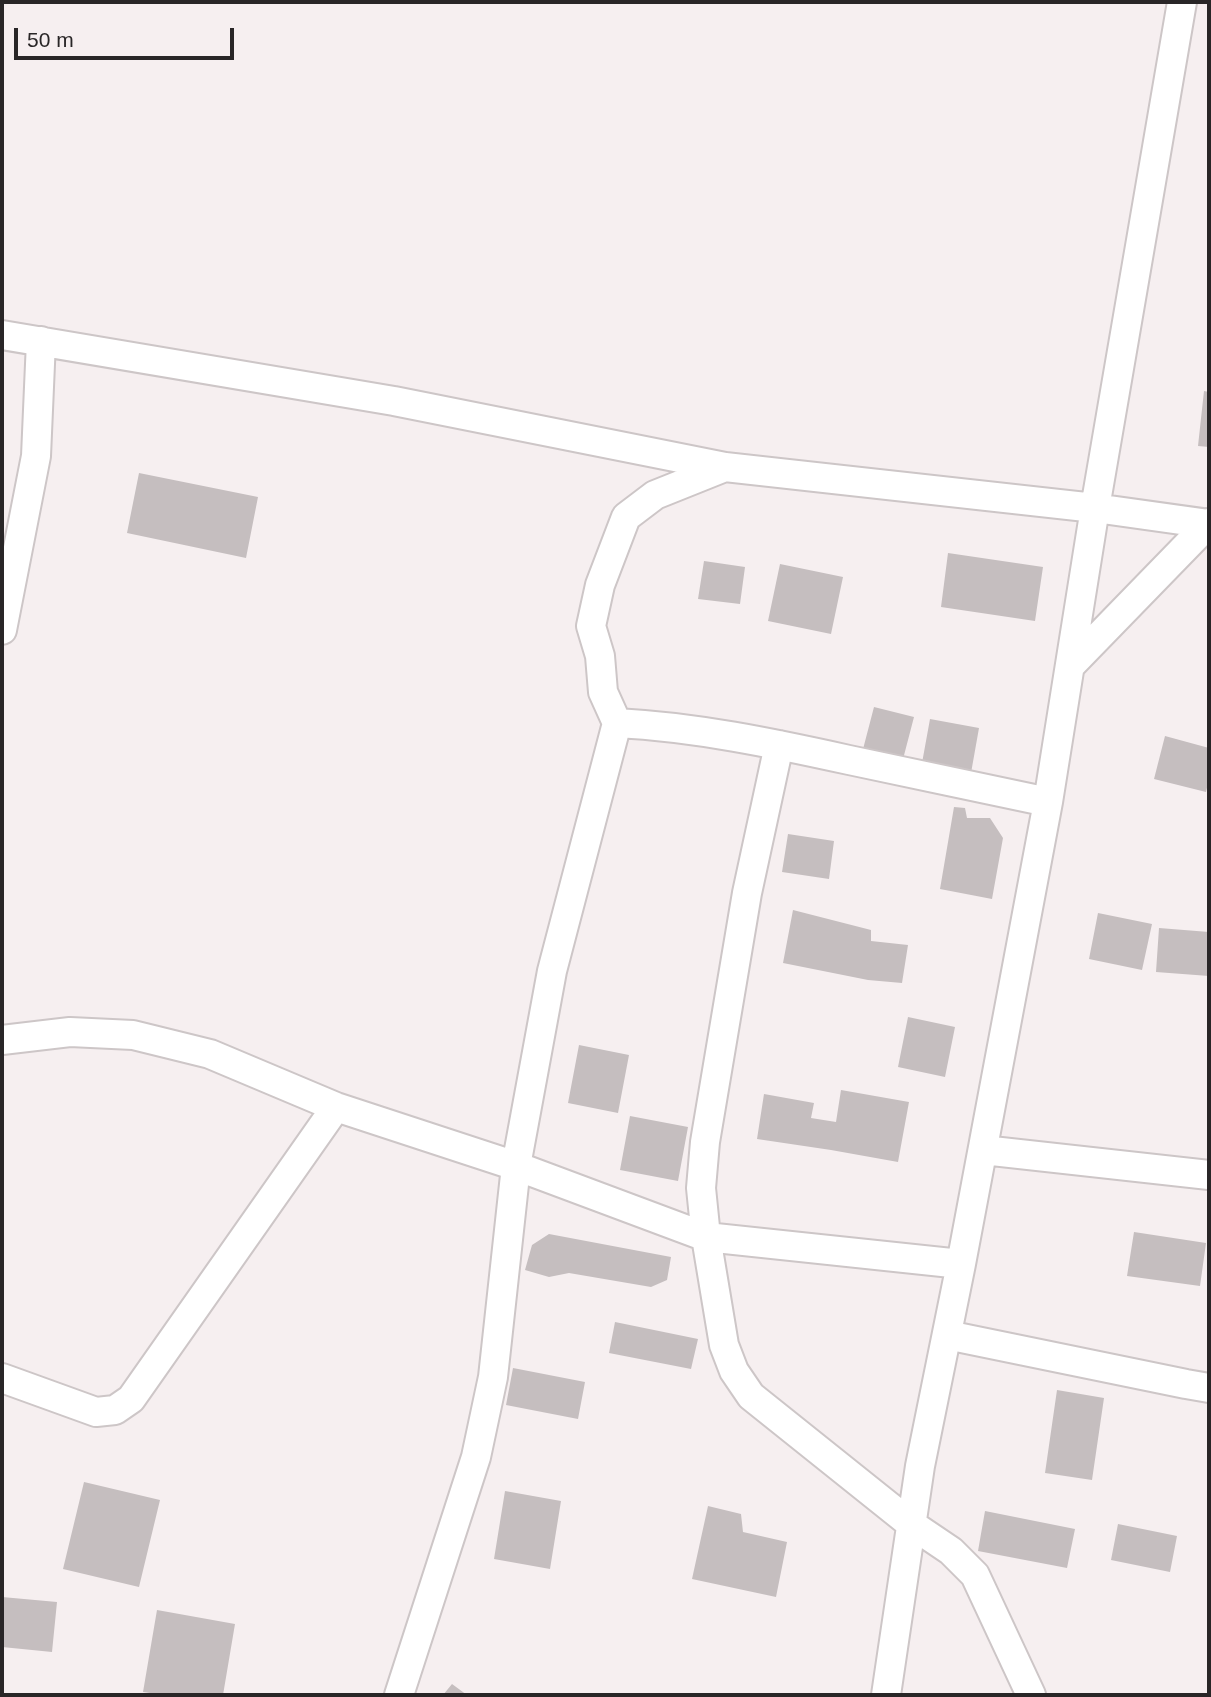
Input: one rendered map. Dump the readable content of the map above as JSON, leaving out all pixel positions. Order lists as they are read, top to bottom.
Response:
{
  "scale_bar": "50 m"
}
